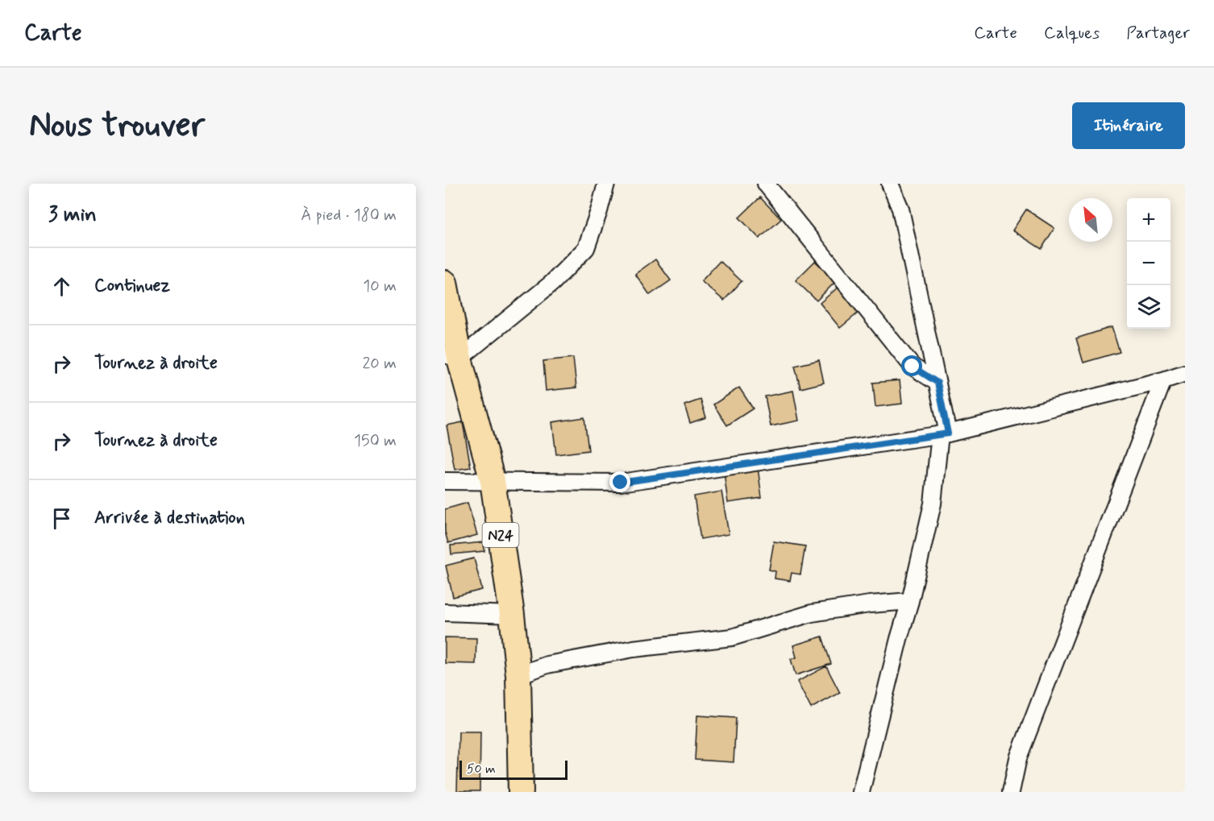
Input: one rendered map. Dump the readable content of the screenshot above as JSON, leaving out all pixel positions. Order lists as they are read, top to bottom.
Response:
{
  "streets": {
    "main road": ["N24"]
  },
  "scale_bar": "50 m",
  "north": "top left",
  "page": {
    "header": "Carte",
    "nav": ["Carte", "Calques", "Partager"],
    "buttons": "Itinéraire",
    "title": "Nous trouver",
    "heading": ["3 min", "À pied · 180 m"],
    "map_buttons": ["+", "−"],
    "list": [
      ["Continuez", "10 m"],
      ["Tournez à droite", "20 m"],
      ["Tournez à droite", "150 m"],
      "Arrivée à destination"
    ],
    "scale": "50 m"
  }
}
